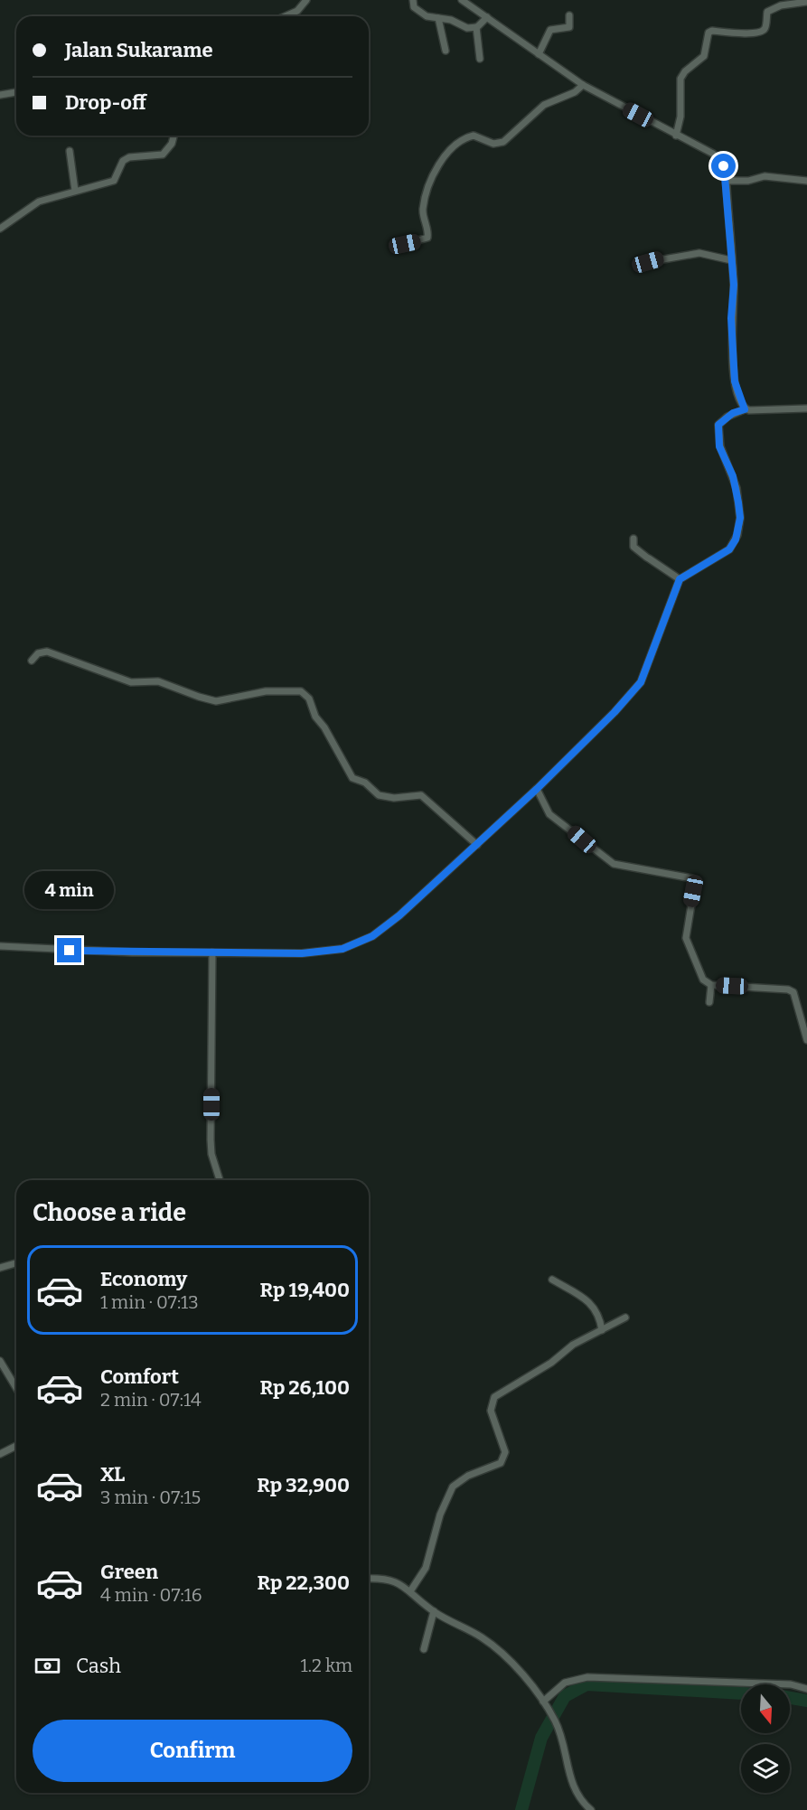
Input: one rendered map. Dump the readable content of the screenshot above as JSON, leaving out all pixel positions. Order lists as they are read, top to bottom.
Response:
{
  "north": "bottom",
  "page": {
    "banner": ["Jalan Sukarame", "Drop-off"],
    "bubble": "4 min",
    "heading": "Choose a ride",
    "list": [
      {
        "name": "Economy",
        "note": "1 min · 07:13",
        "value": "Rp 19,400"
      },
      {
        "name": "Comfort",
        "note": "2 min · 07:14",
        "value": "Rp 26,100"
      },
      {
        "name": "XL",
        "note": "3 min · 07:15",
        "value": "Rp 32,900"
      },
      {
        "name": "Green",
        "note": "4 min · 07:16",
        "value": "Rp 22,300"
      }
    ],
    "pay": ["Cash", "1.2 km"],
    "buttons": "Confirm"
  }
}
